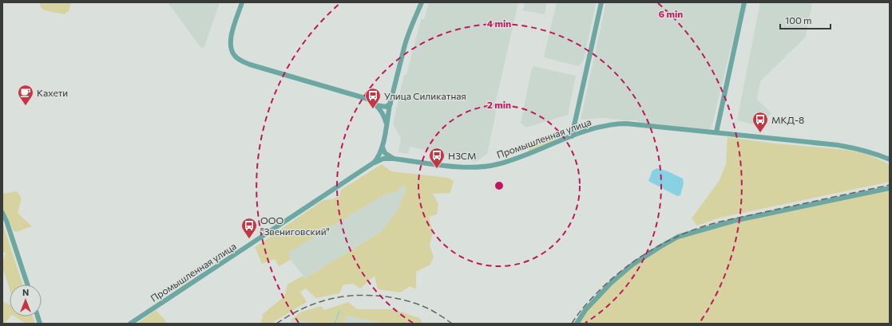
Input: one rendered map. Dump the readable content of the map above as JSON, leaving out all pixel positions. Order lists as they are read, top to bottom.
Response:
{
  "streets": {
    "street": ["Промышленная улица"]
  },
  "places": {
    "cafe": ["Кахети"],
    "bus stop": [
      "Улица Силикатная",
      "МКД-8",
      "НЗСМ",
      "ООО \"Звениговский\""
    ]
  },
  "scale_bar": "100 m",
  "north": "top",
  "rings": ["6 min", "4 min", "2 min"]
}
